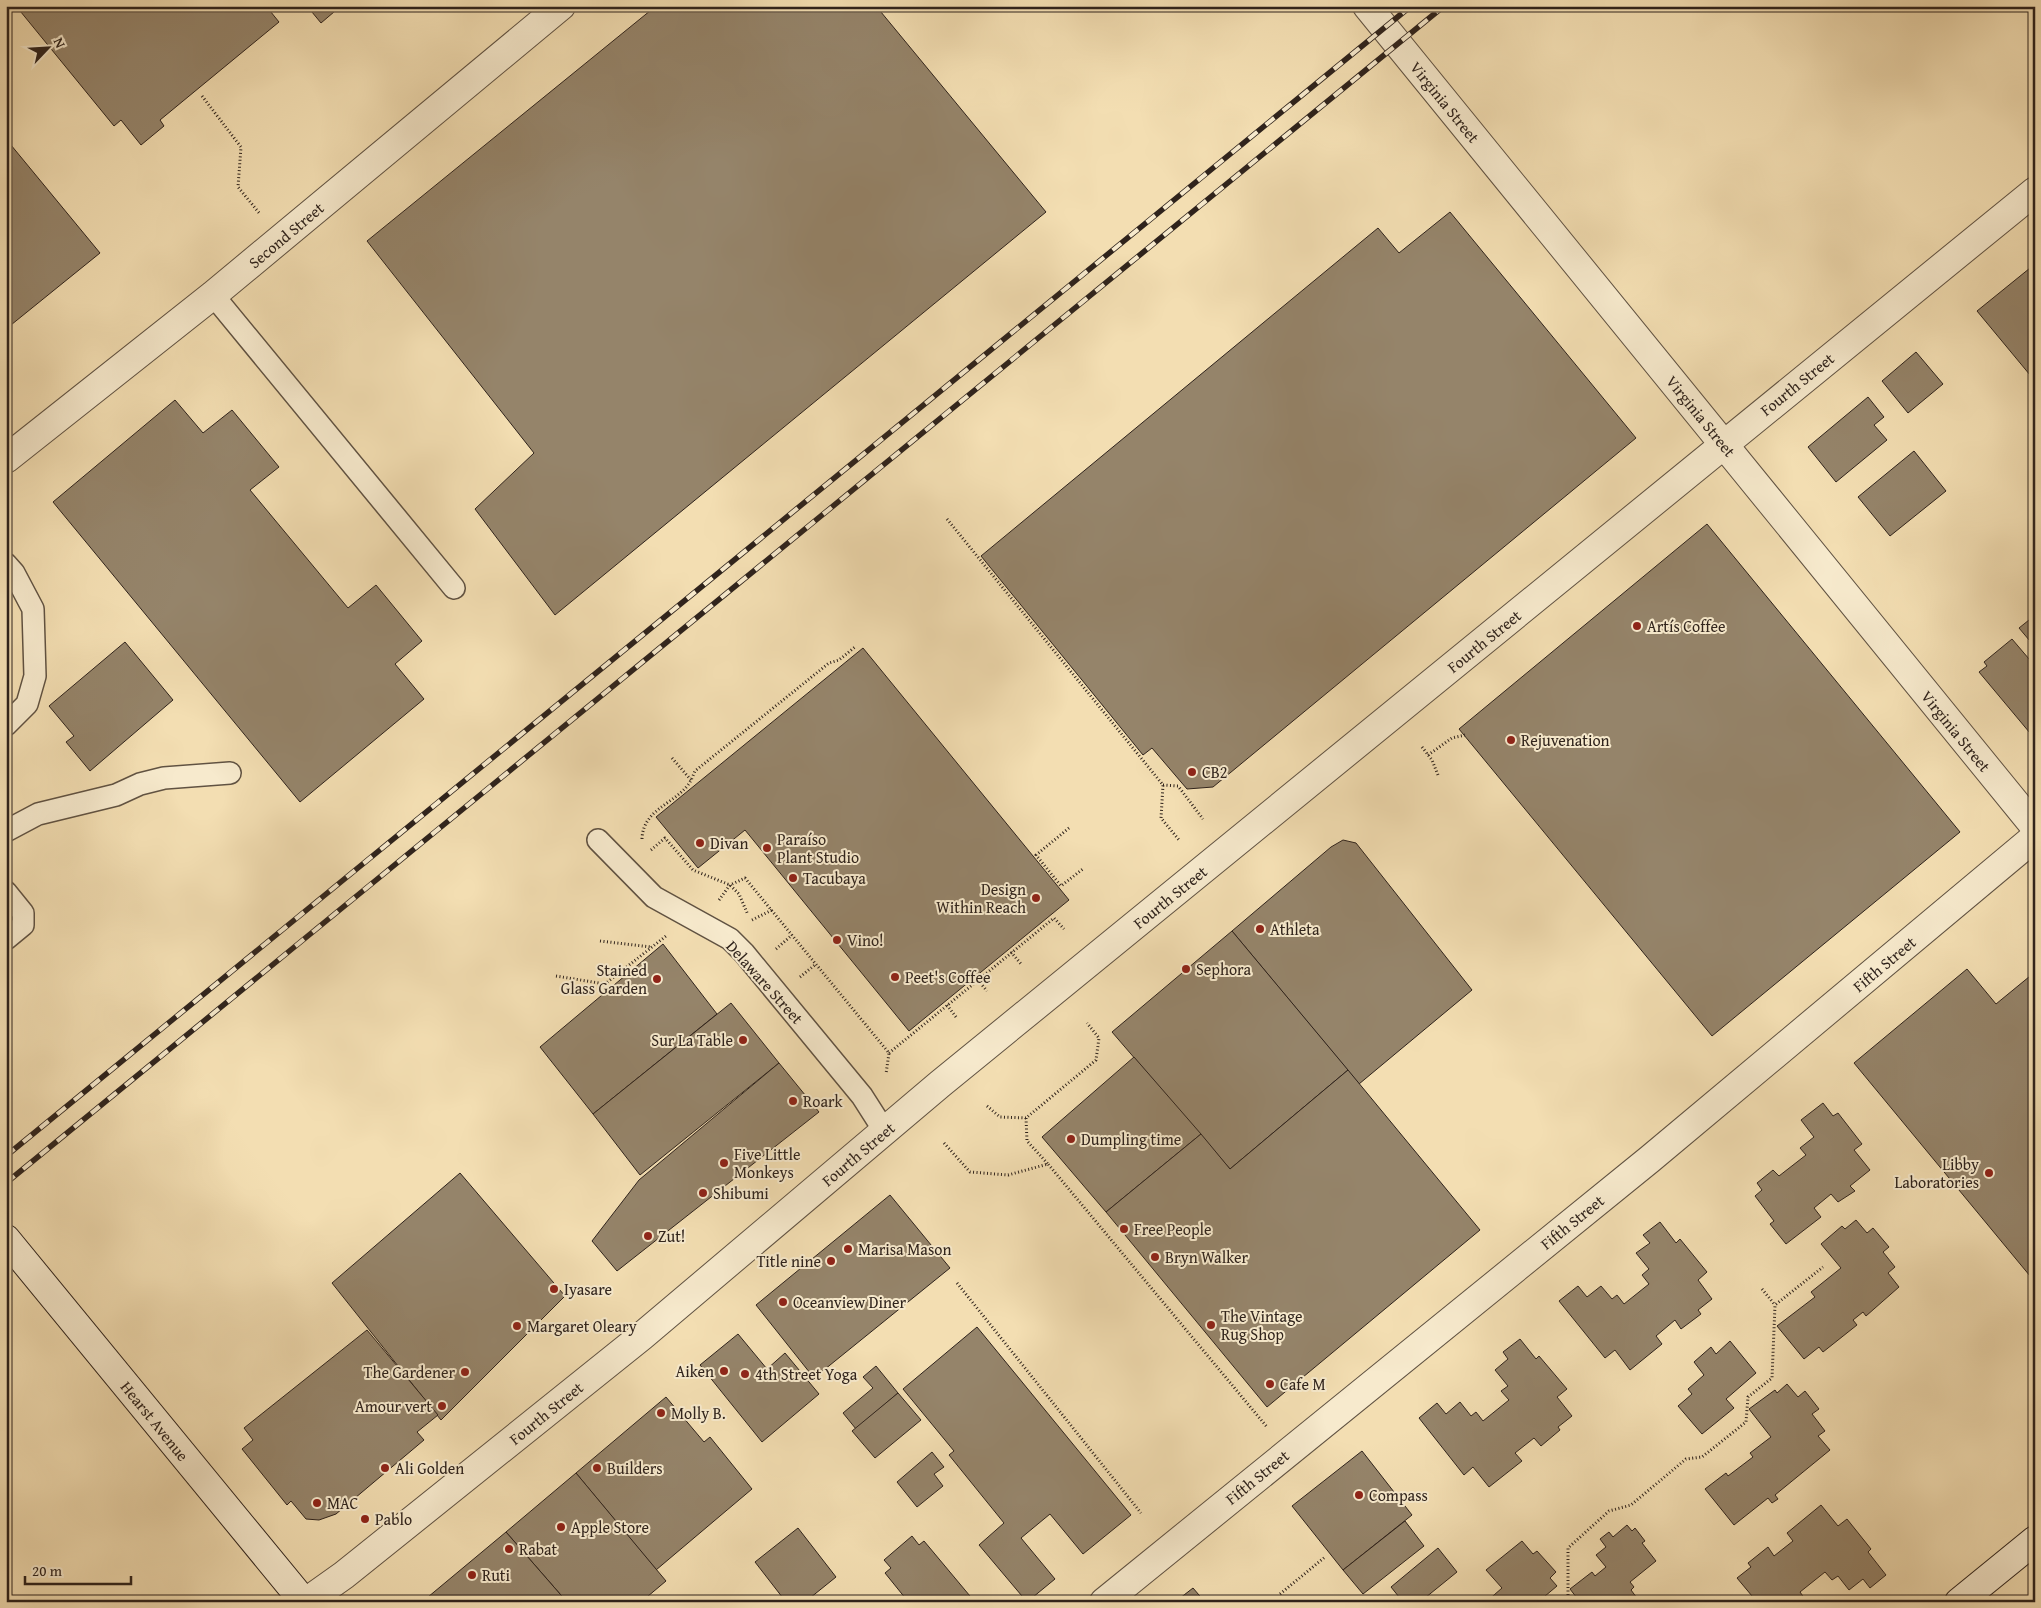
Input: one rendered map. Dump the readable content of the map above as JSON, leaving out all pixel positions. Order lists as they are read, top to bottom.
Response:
{
  "streets": {
    "street": [
      "Virginia Street",
      "Second Street",
      "Fourth Street",
      "Fifth Street",
      "Hearst Avenue"
    ],
    "lane": ["Delaware Street"]
  },
  "crossings": [
    ["Virginia Street", "Fourth Street"],
    ["Fourth Street", "Delaware Street"],
    ["Fourth Street", "Hearst Avenue"]
  ],
  "places": [
    "Artís Coffee",
    "Rejuvenation",
    "CB2",
    "Divan",
    "Paraíso Plant Studio",
    "Tacubaya",
    "Design Within Reach",
    "Athleta",
    "Vino!",
    "Sephora",
    "Peet's Coffee",
    "Stained Glass Garden",
    "Sur La Table",
    "Roark",
    "Dumpling time",
    "Five Little Monkeys",
    "Libby Laboratories",
    "Shibumi",
    "Free People",
    "Zut!",
    "Marisa Mason",
    "Bryn Walker",
    "Title nine",
    "Iyasare",
    "Oceanview Diner",
    "The Vintage Rug Shop",
    "Margaret Oleary",
    "Aiken",
    "The Gardener",
    "4th Street Yoga",
    "Cafe M",
    "Amour vert",
    "Molly B.",
    "Ali Golden",
    "Builders",
    "Compass",
    "MAC",
    "Pablo",
    "Apple Store",
    "Rabat",
    "Ruti"
  ],
  "scale_bar": "20 m",
  "north": "top right"
}
